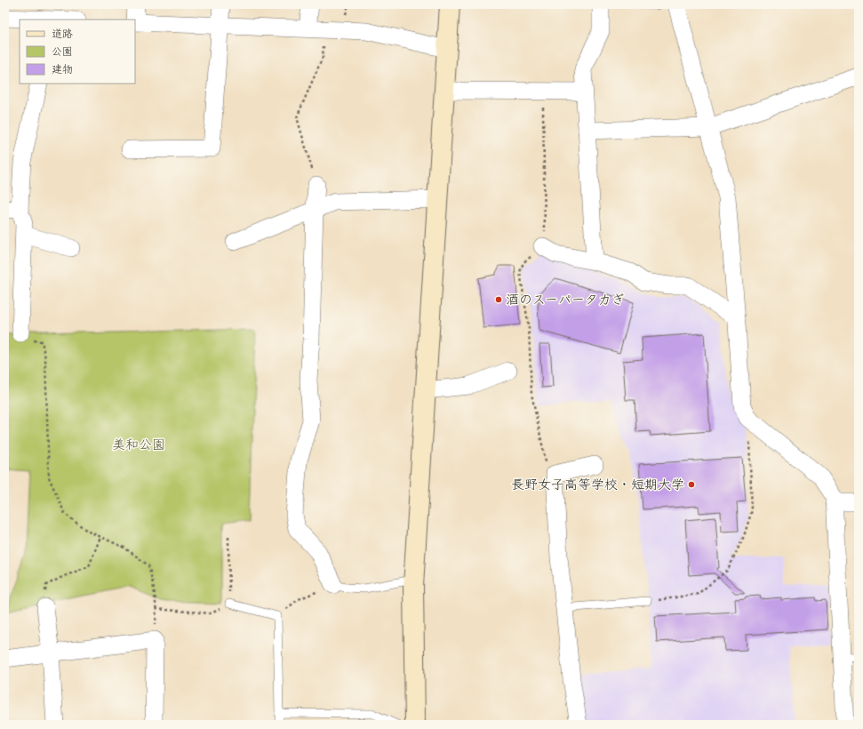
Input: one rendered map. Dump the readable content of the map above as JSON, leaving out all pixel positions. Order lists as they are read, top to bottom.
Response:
{
  "parks": ["美和公園"],
  "places": ["酒のスーパータカぎ", "長野女子高等学校・短期大学"],
  "legend": ["道路", "公園", "建物"]
}
